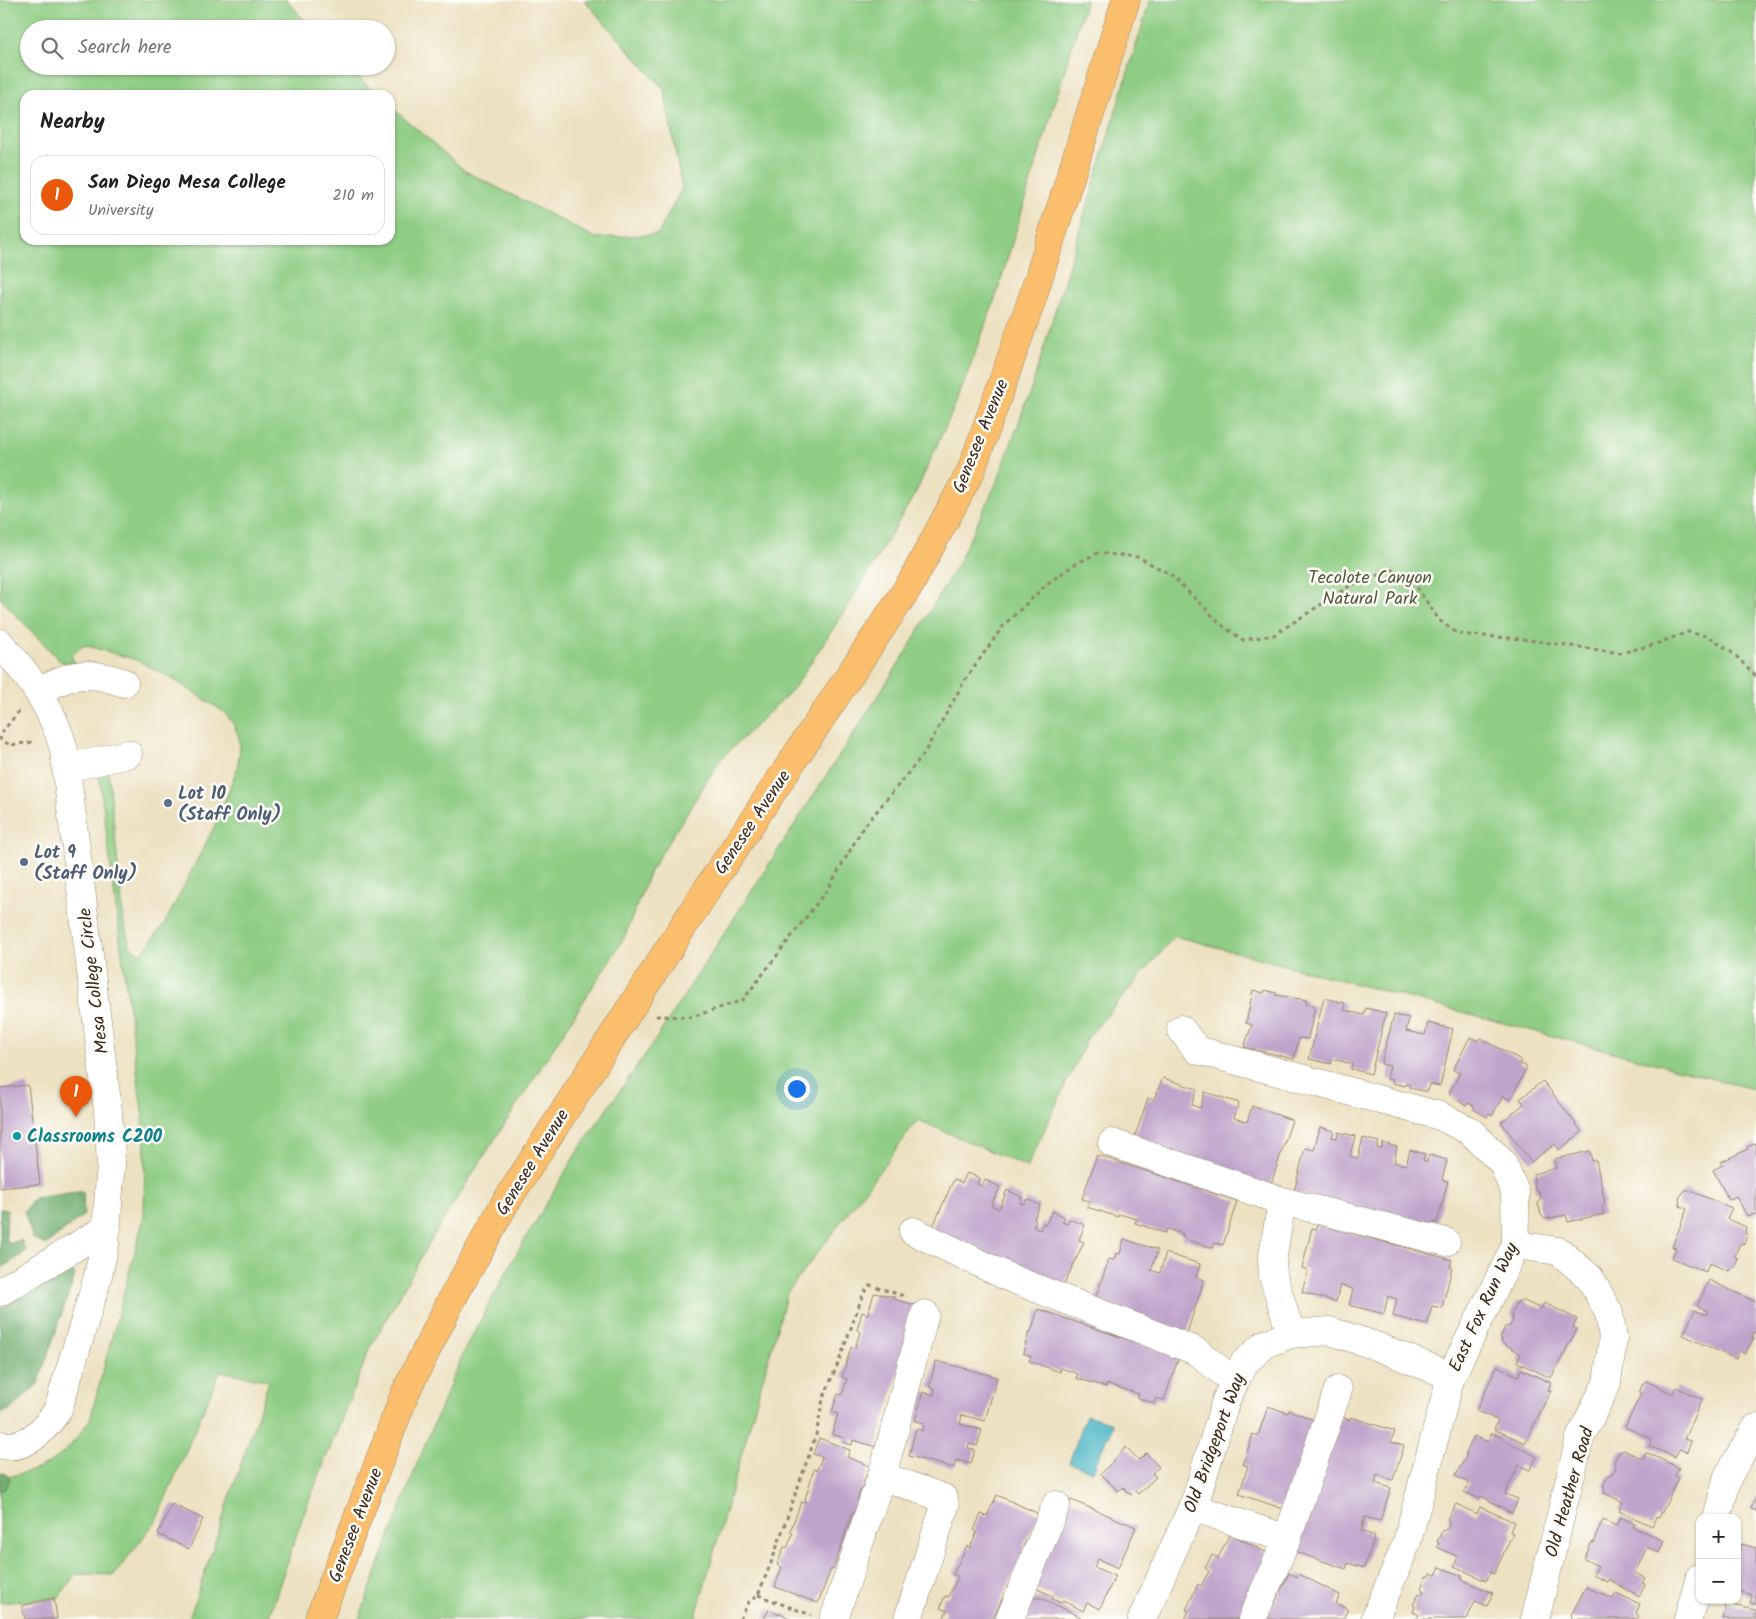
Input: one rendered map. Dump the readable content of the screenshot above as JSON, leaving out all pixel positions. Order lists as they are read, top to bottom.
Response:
{
  "streets": {
    "main road": ["Genesee Avenue"],
    "street": [
      "Mesa College Circle",
      "East Fox Run Way",
      "Old Bridgeport Way",
      "Old Heather Road"
    ]
  },
  "crossings": [
    ["East Fox Run Way", "Old Bridgeport Way"],
    ["East Fox Run Way", "Old Heather Road"]
  ],
  "parks": ["Tecolote Canyon Natural Park"],
  "places": ["Lot 10 (Staff Only)", "Lot 9 (Staff Only)", "Classrooms C200"],
  "page": {
    "search": "Search here",
    "heading": "Nearby",
    "list": [
      {
        "mark": "1",
        "name": "San Diego Mesa College",
        "note": "University",
        "value": "210 m"
      }
    ],
    "pins": "1",
    "map_buttons": ["+", "−"]
  }
}
